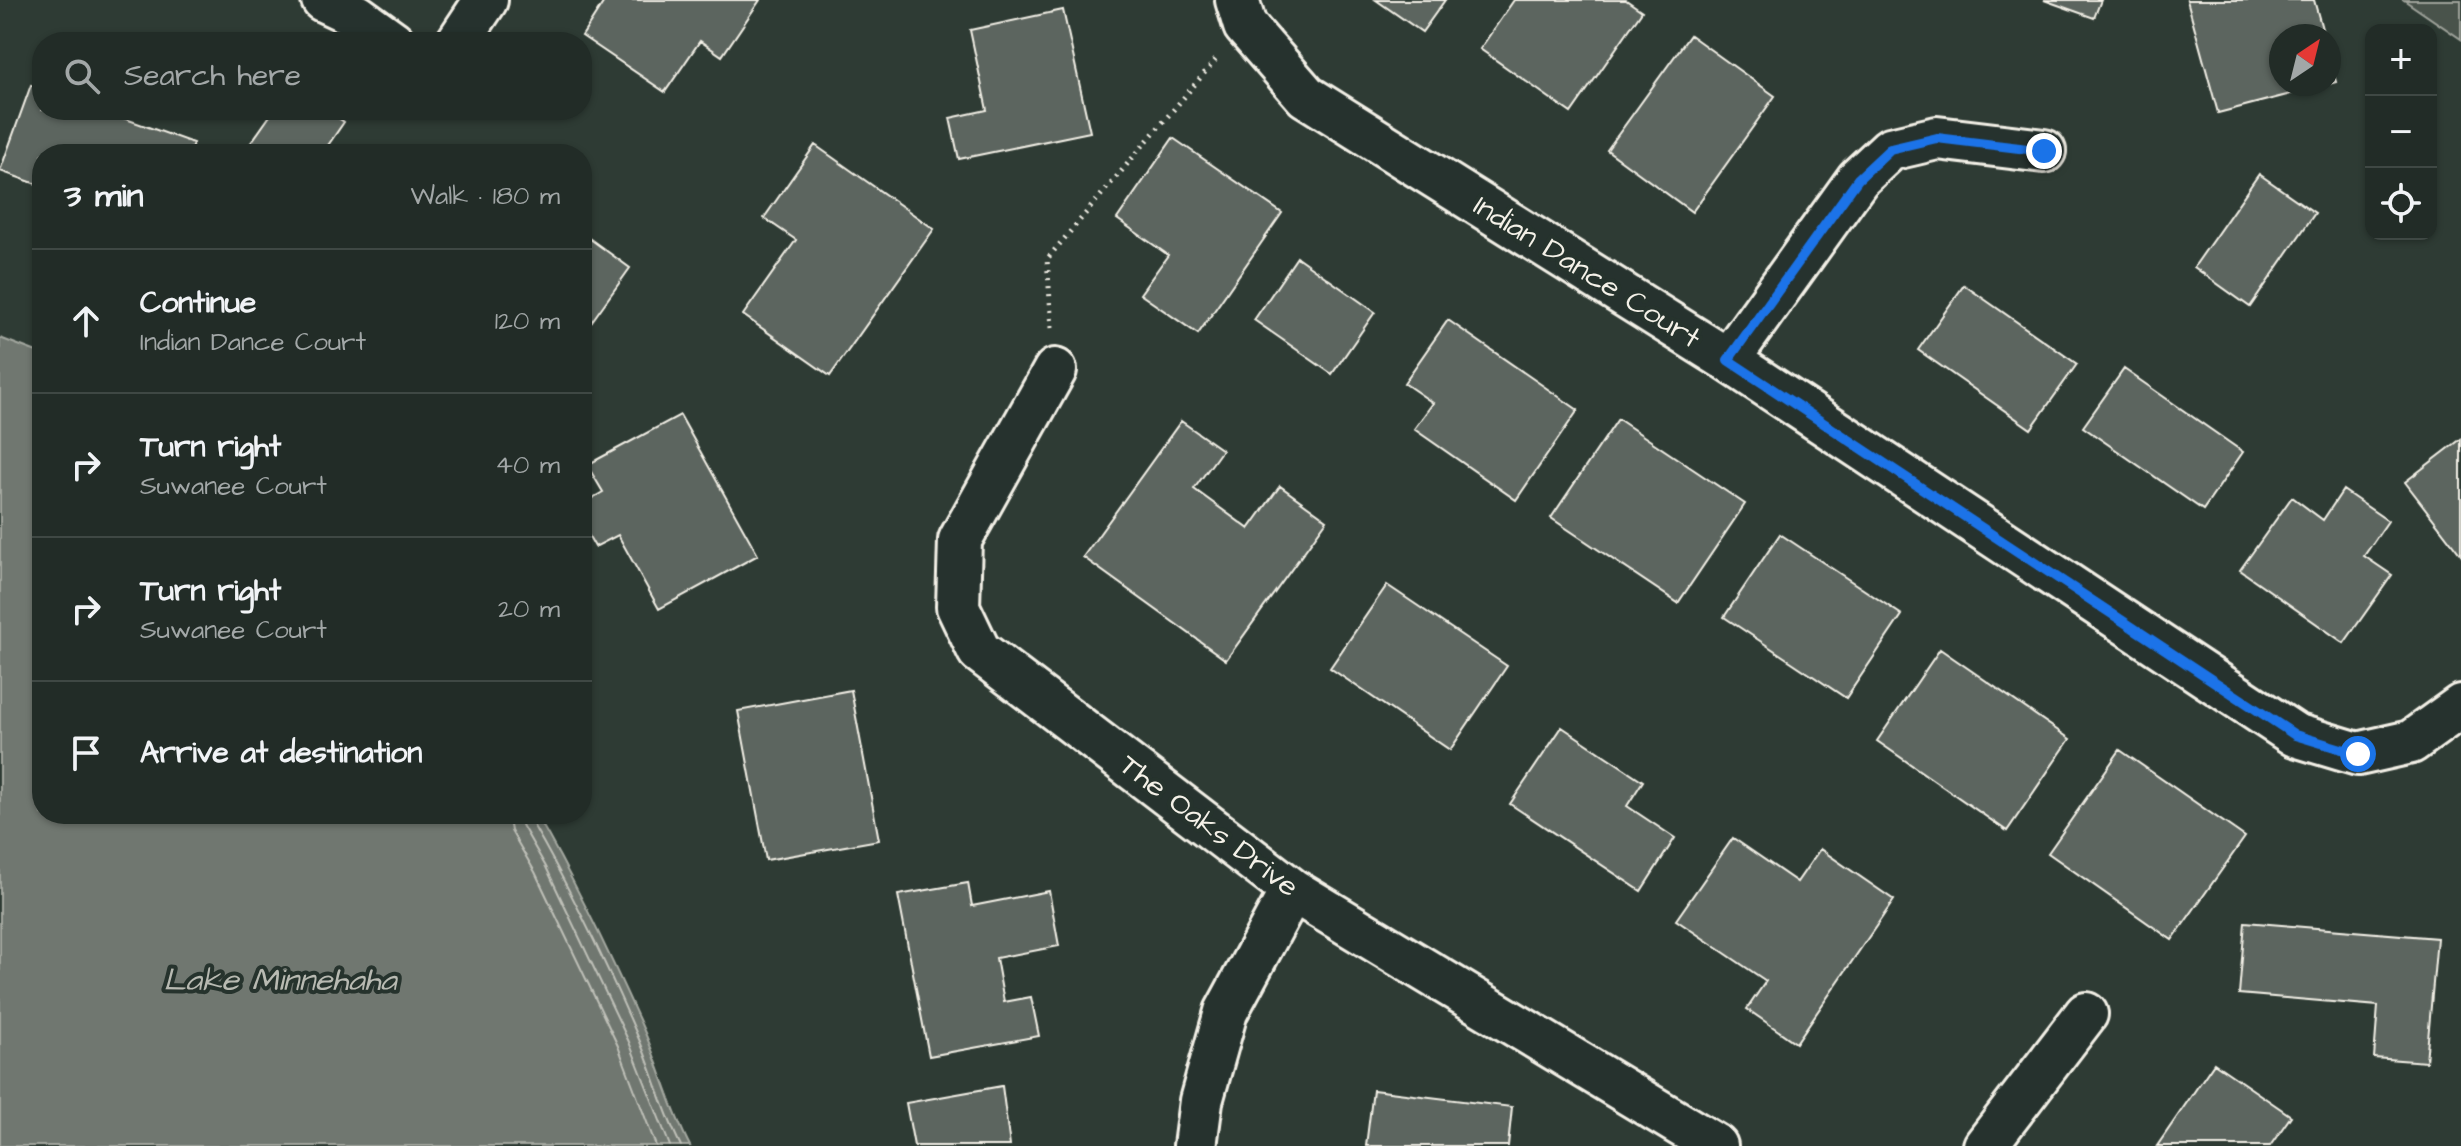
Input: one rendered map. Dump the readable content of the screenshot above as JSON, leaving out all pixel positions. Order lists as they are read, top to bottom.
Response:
{
  "streets": {
    "street": ["Indian Dance Court", "The Oaks Drive"]
  },
  "water": ["Lake Minnehaha"],
  "north": "top right",
  "page": {
    "map_buttons": ["+", "−"],
    "search": "Search here",
    "heading": ["3 min", "Walk · 180 m"],
    "list": [
      ["Continue", "Indian Dance Court", "120 m"],
      ["Turn right", "Suwanee Court", "40 m"],
      ["Turn right", "Suwanee Court", "20 m"],
      "Arrive at destination"
    ]
  }
}
